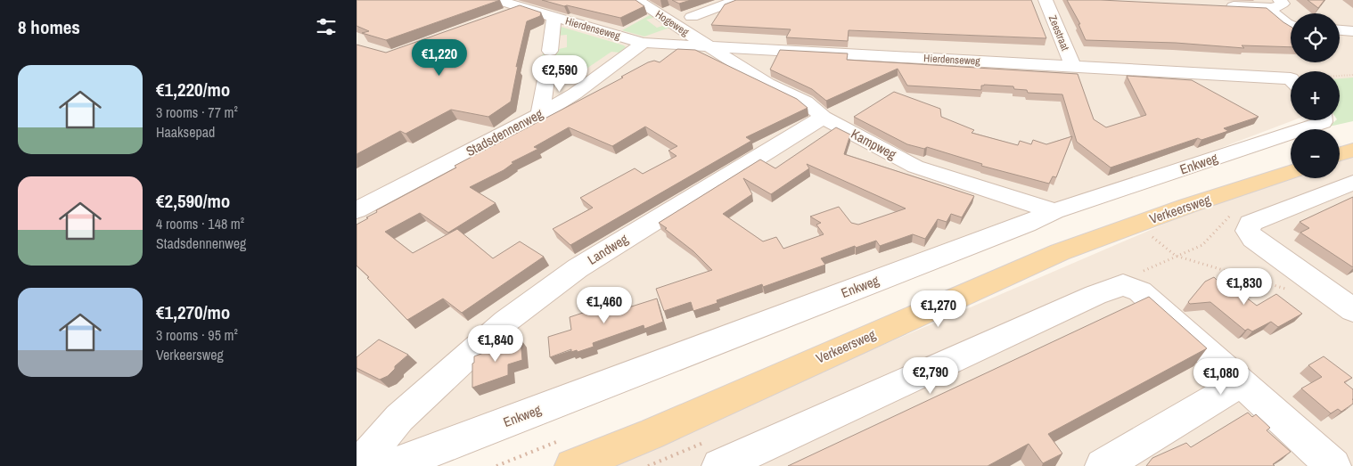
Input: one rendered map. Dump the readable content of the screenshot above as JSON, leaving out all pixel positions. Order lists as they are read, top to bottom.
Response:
{
  "streets": {
    "main road": ["Verkeersweg"],
    "street": [
      "Hogeweg",
      "Hierdenseweg",
      "Zeestraat",
      "Stadsdennenweg",
      "Kampweg",
      "Enkweg",
      "Landweg"
    ]
  },
  "crossings": [
    ["Hogeweg", "Hierdenseweg"],
    ["Hogeweg", "Kampweg"],
    ["Hierdenseweg", "Zeestraat"],
    ["Hierdenseweg", "Stadsdennenweg"],
    ["Hierdenseweg", "Kampweg"],
    ["Kampweg", "Enkweg"],
    ["Kampweg", "Landweg"]
  ],
  "page": {
    "heading": "8 homes",
    "map_buttons": ["+", "−"],
    "price": [
      "€1,220",
      "€2,590",
      "€1,830",
      "€1,460",
      "€1,270",
      "€1,840",
      "€2,790",
      "€1,080"
    ],
    "list": [
      {
        "name": "€1,220/mo",
        "note": "3 rooms · 77 m² · Haaksepad"
      },
      {
        "name": "€2,590/mo",
        "note": "4 rooms · 148 m² · Stadsdennenweg"
      },
      {
        "name": "€1,270/mo",
        "note": "3 rooms · 95 m² · Verkeersweg"
      }
    ]
  }
}
